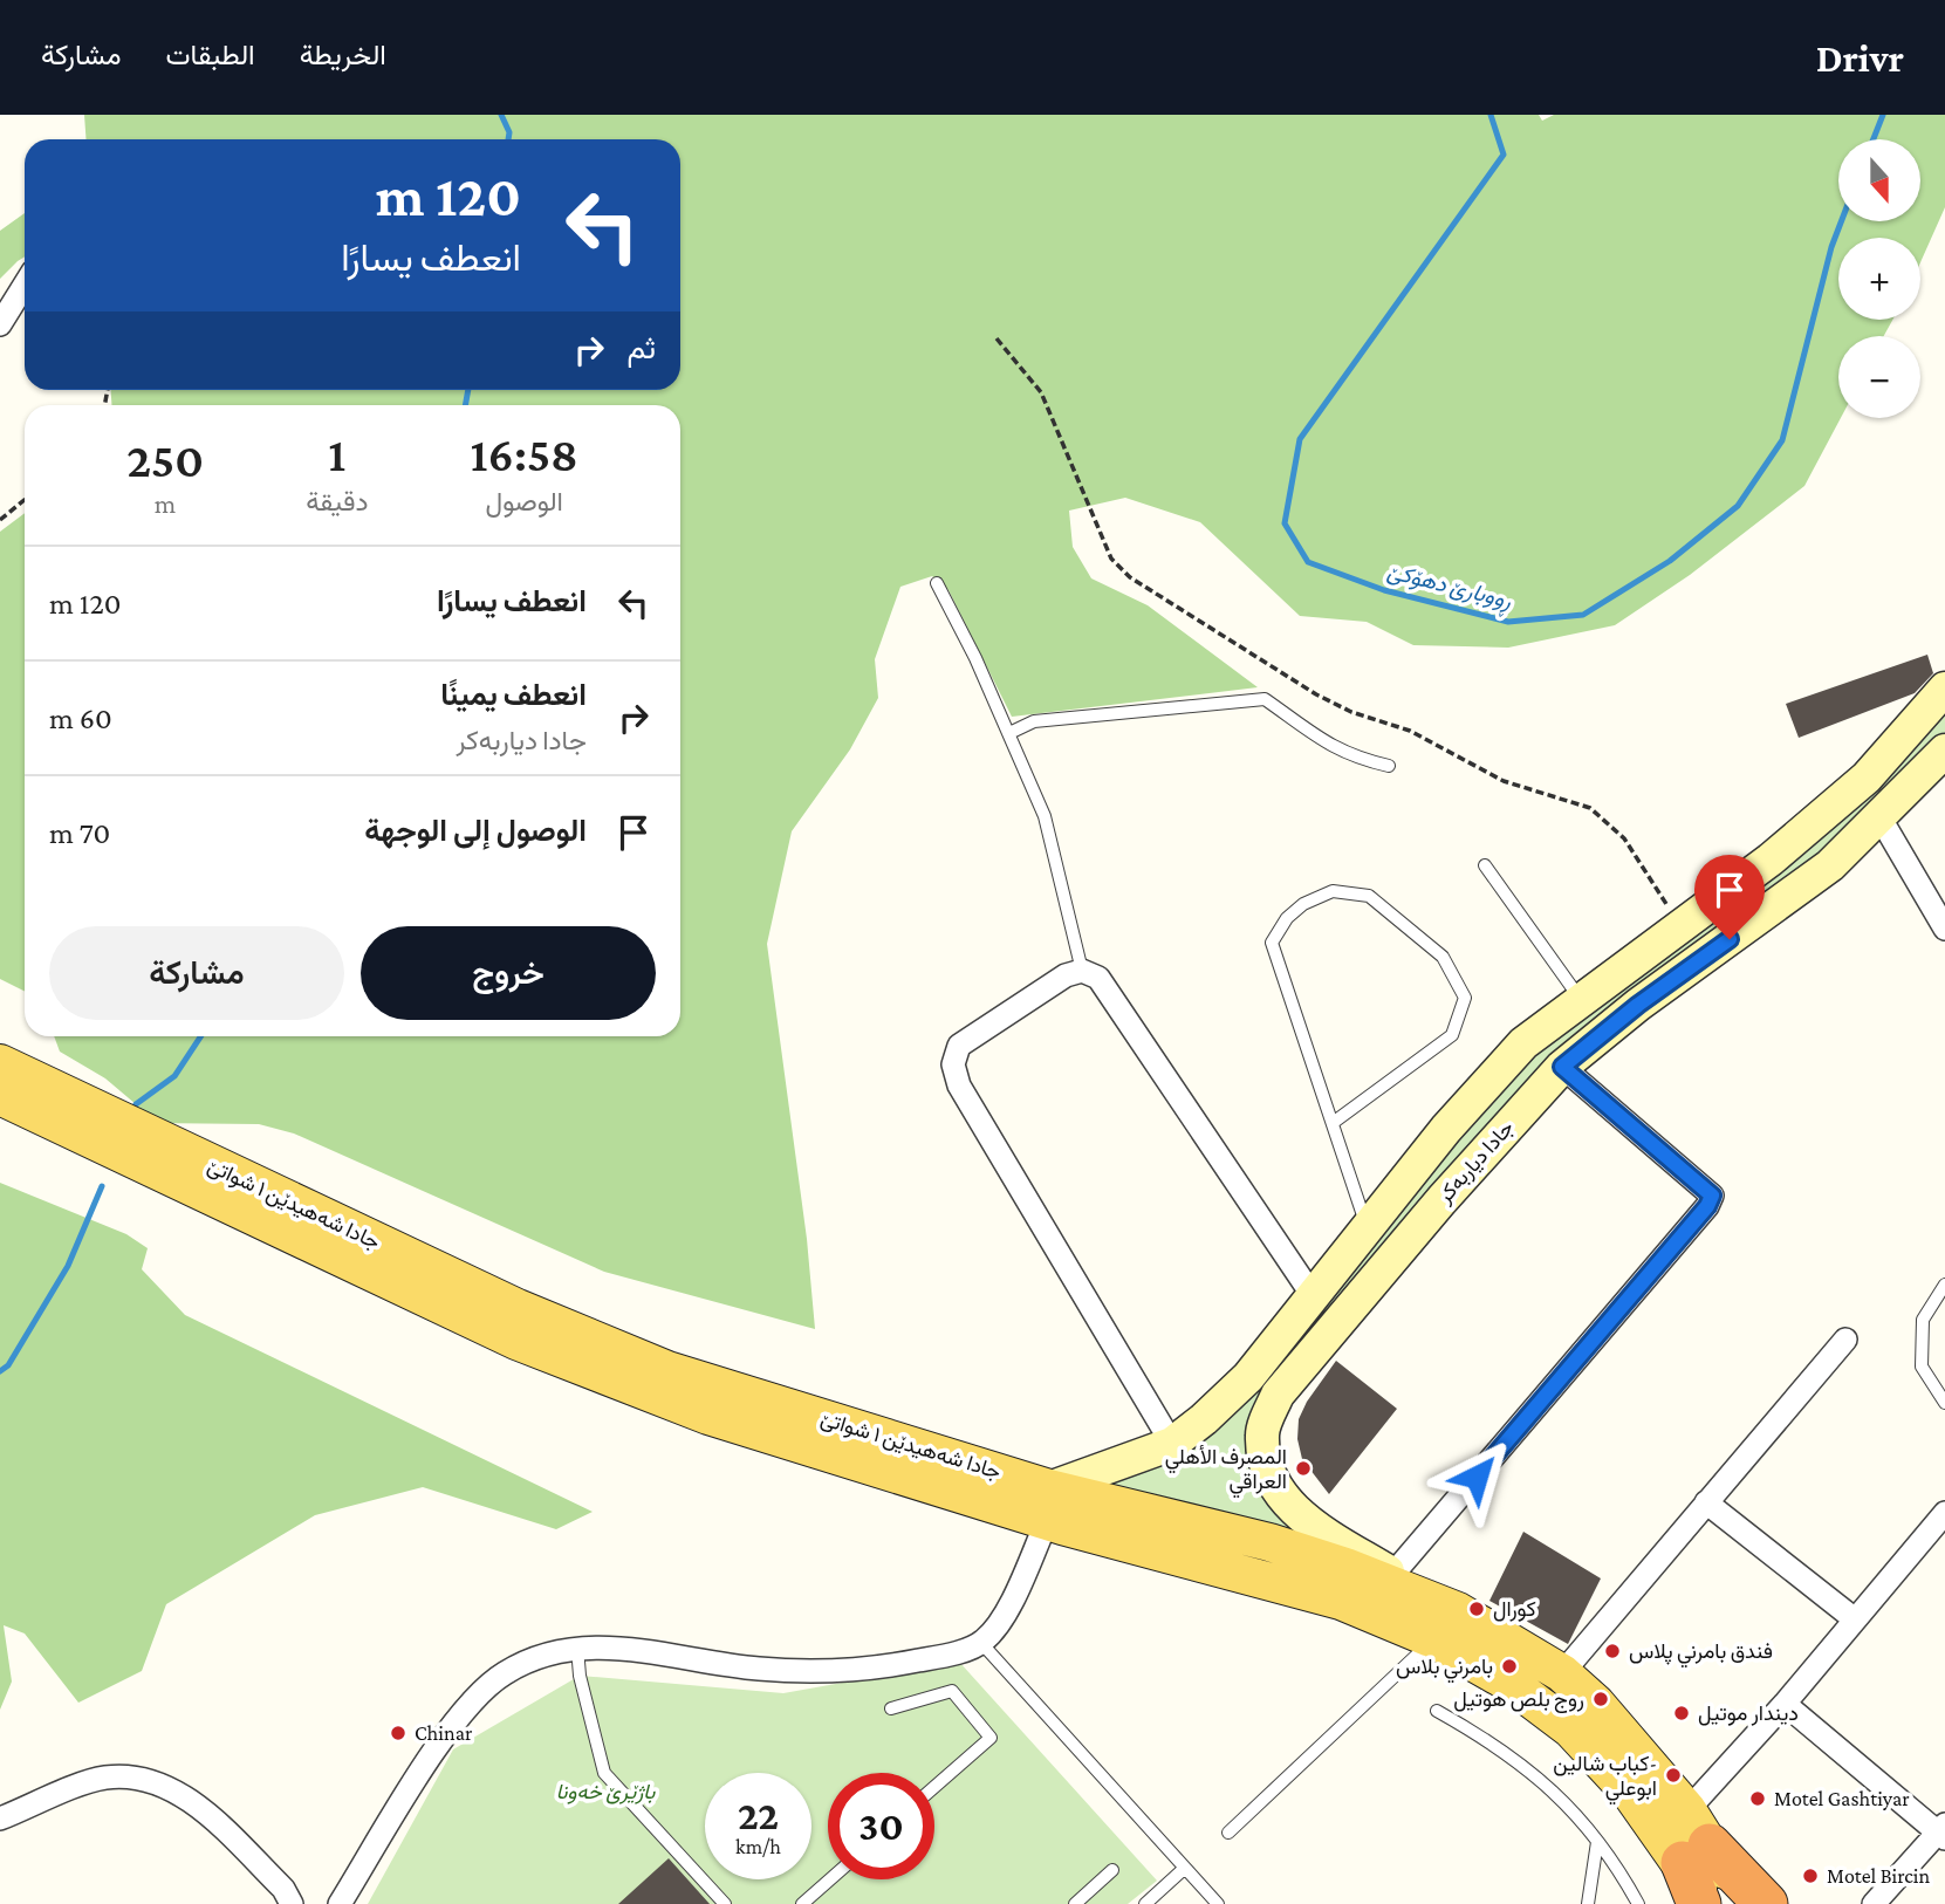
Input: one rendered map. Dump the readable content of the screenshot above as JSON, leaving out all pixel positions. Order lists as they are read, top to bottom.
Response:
{
  "streets": {
    "main road": ["جادا دیاربه‌كر", "جادا شەهیدێن ١ شواتێ"]
  },
  "crossings": [
    ["جادا دیاربه‌كر", "جادا شەهیدێن ١ شواتێ"]
  ],
  "water": ["ڕووبارێ دهۆكێ"],
  "parks": ["باژێرێ خه‌ونا"],
  "places": [
    "المصرف الأهلي العراقي",
    "كورال",
    "فندق بامرني پلاس",
    "بامرني بلاس",
    "روج بلص هوتيل",
    "ديندار موتيل",
    "Chinar",
    "كباب شالين- ابوعلي",
    "Motel Gashtiyar",
    "Motel Bircin"
  ],
  "north": "bottom",
  "page": {
    "header": "Drivr",
    "nav": ["الخريطة", "الطبقات", "مشاركة"],
    "map_buttons": ["+", "−"],
    "turn": ["120 m", "انعطف يسارًا"],
    "then": "ثم",
    "eta": [
      "16:58",
      "الوصول",
      "1",
      "دقيقة",
      "250",
      "m"
    ],
    "list": [
      {
        "name": "انعطف يسارًا",
        "value": "120 m"
      },
      {
        "name": "انعطف يمينًا",
        "note": "جادا دیاربه‌كر",
        "value": "60 m"
      },
      {
        "name": "الوصول إلى الوجهة",
        "value": "70 m"
      }
    ],
    "buttons": ["خروج", "مشاركة"],
    "speed": "22 km/h",
    "limit": "30"
  }
}
